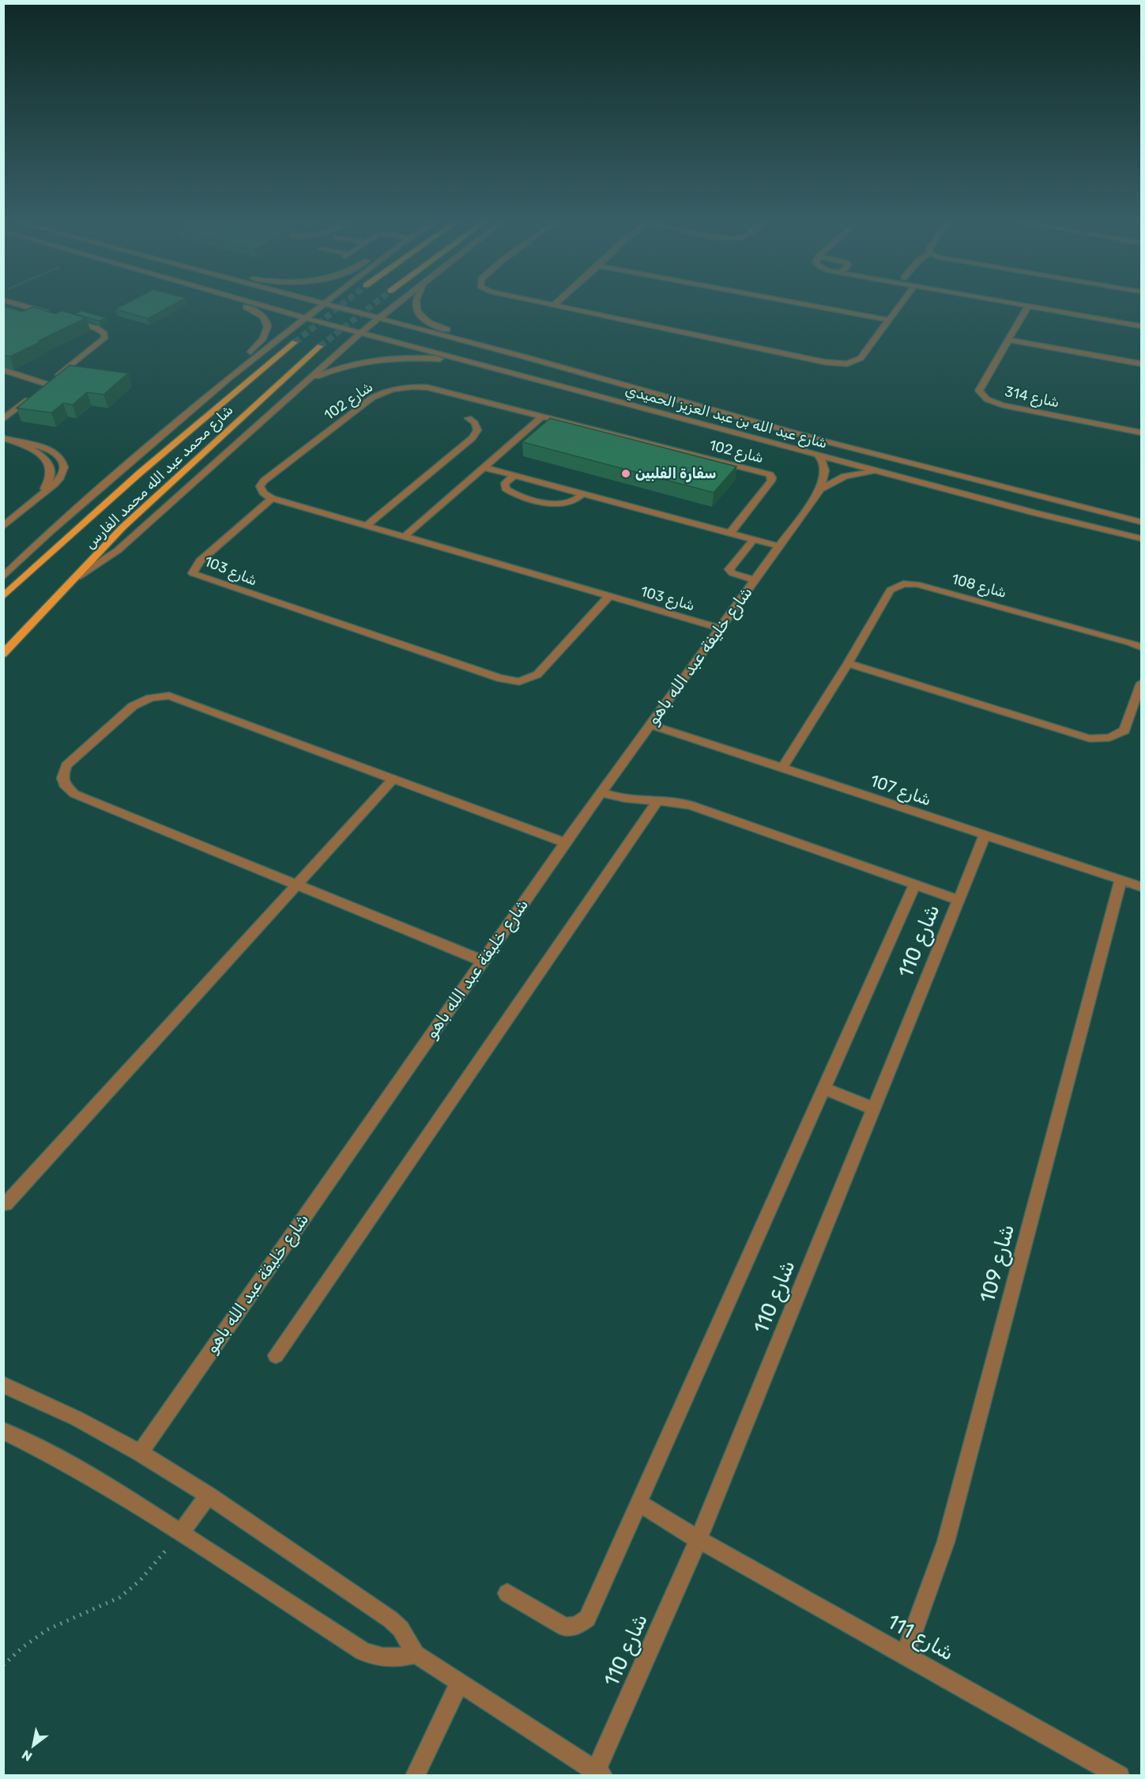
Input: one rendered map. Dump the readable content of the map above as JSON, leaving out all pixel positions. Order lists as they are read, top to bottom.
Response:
{
  "streets": {
    "main road": ["شارع محمد عبد الله محمد الفارس"],
    "street": [
      "شارع 314",
      "شارع 102",
      "شارع عبد الله بن عبد العزيز الحميدي",
      "شارع 103",
      "شارع 108",
      "شارع خليفة عبد الله باهو",
      "شارع 107",
      "شارع 110",
      "شارع 109",
      "شارع 111"
    ]
  },
  "crossings": [
    ["شارع 102", "شارع 103"],
    ["شارع عبد الله بن عبد العزيز الحميدي", "شارع خليفة عبد الله باهو"],
    ["شارع 103", "شارع خليفة عبد الله باهو"],
    ["شارع 108", "شارع 107"],
    ["شارع خليفة عبد الله باهو", "شارع 107"],
    ["شارع 107", "شارع 110"],
    ["شارع 107", "شارع 109"],
    ["شارع 110", "شارع 111"],
    ["شارع 109", "شارع 111"]
  ],
  "places": ["سفارة الفلبين"],
  "north": "bottom left"
}
